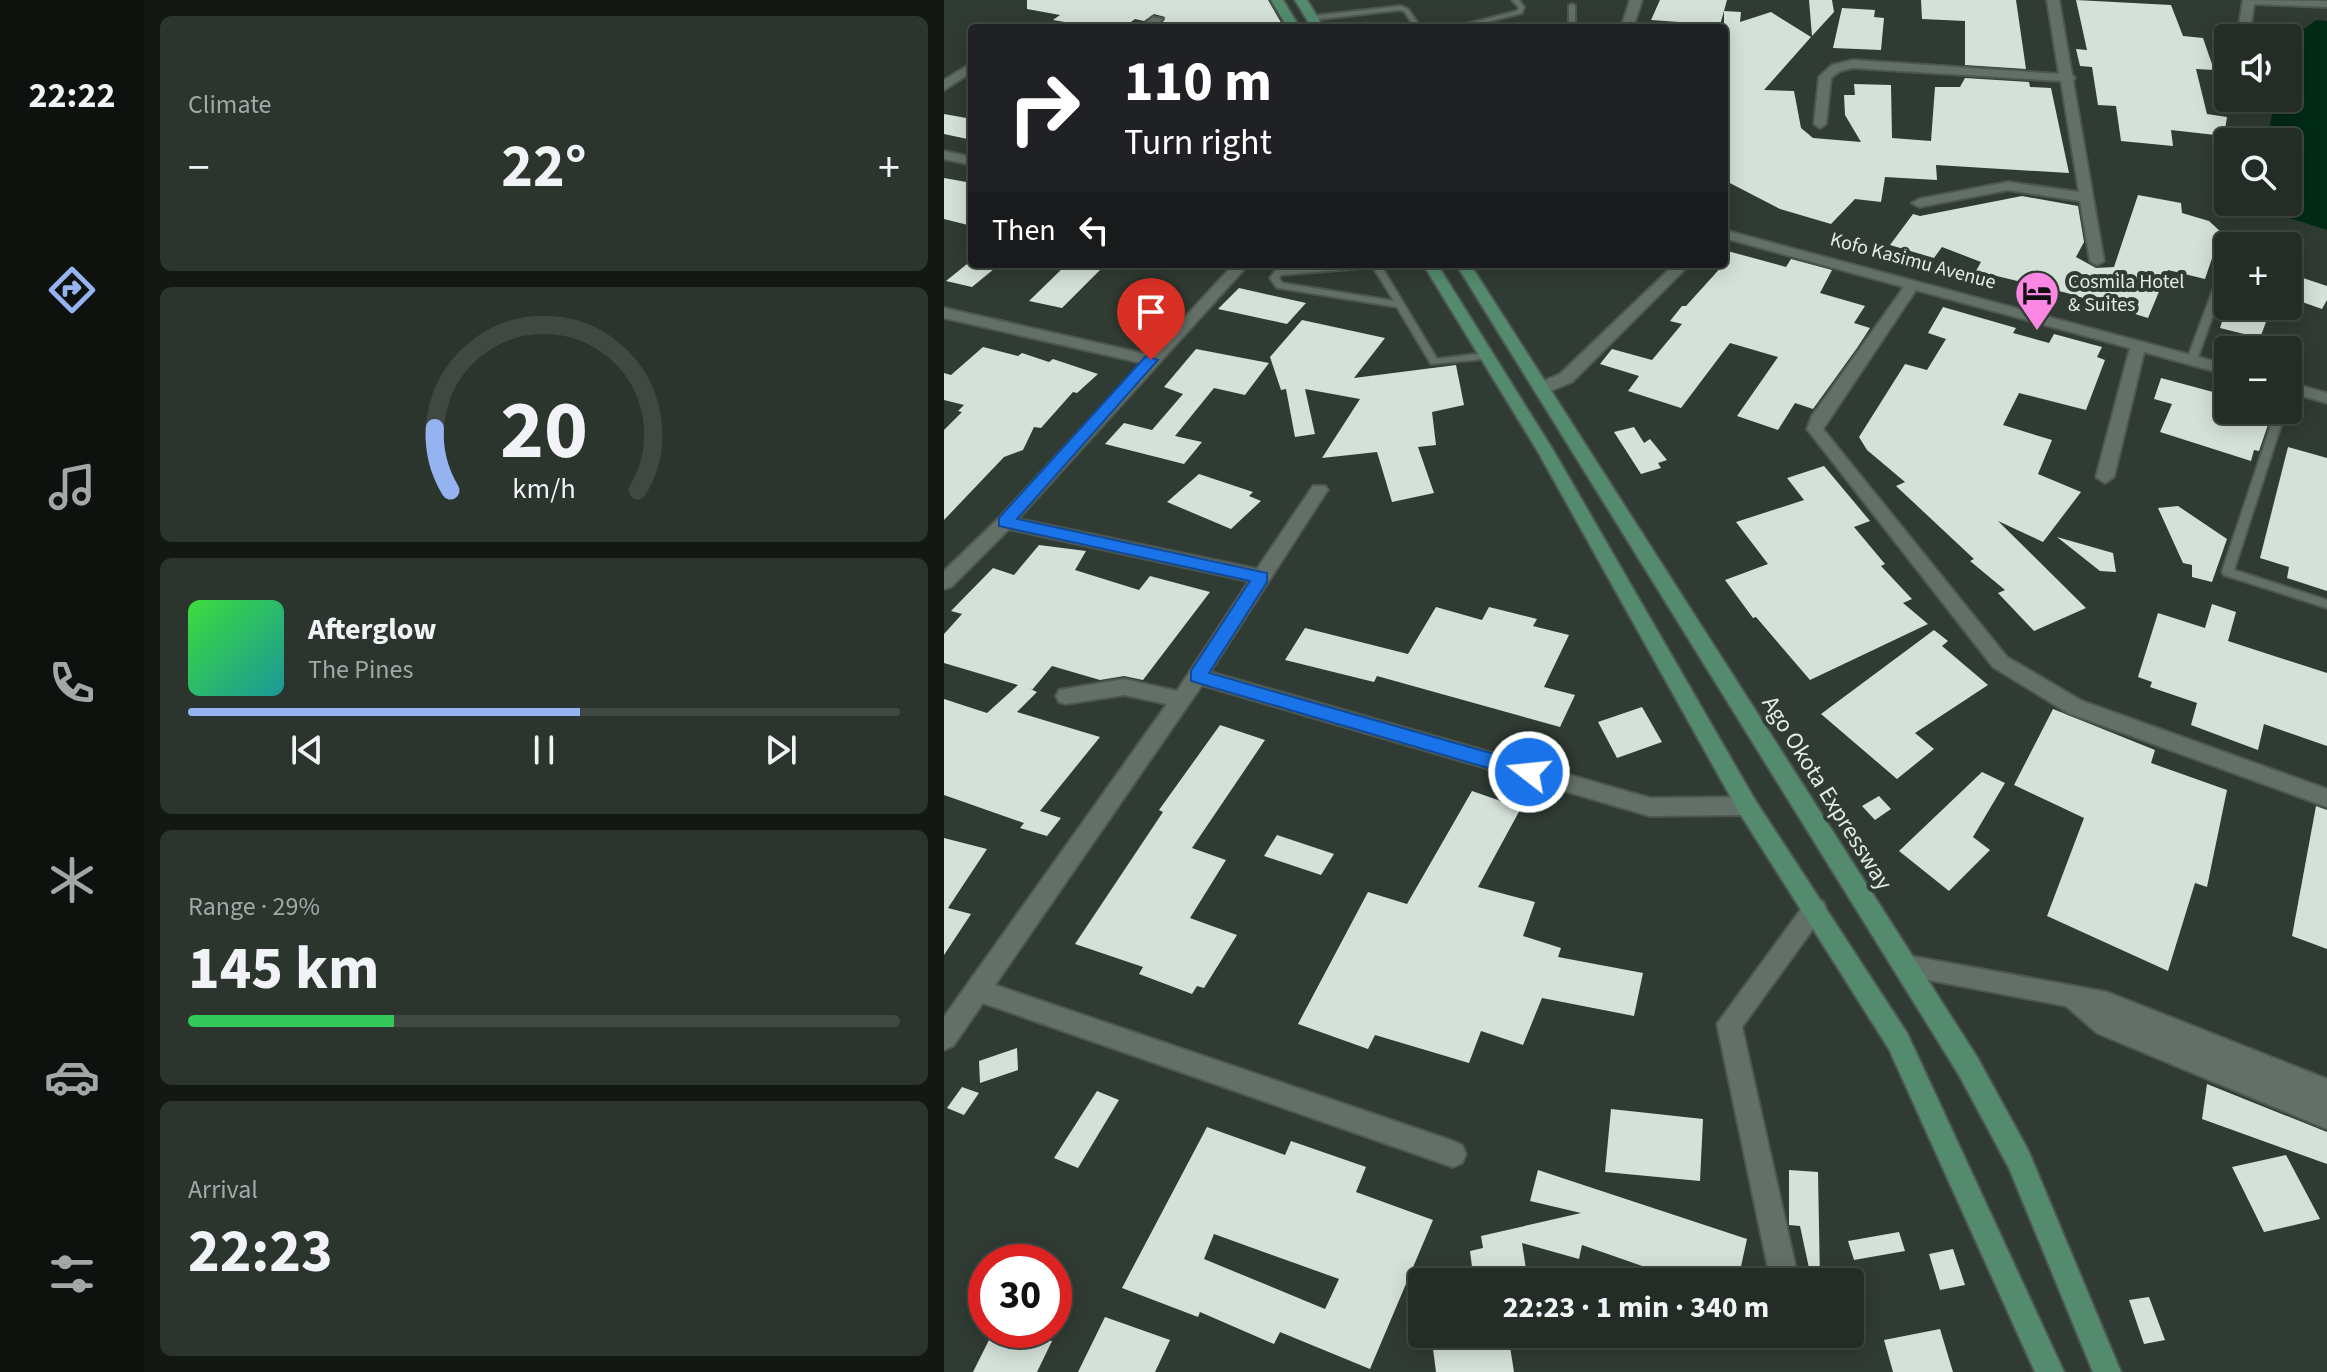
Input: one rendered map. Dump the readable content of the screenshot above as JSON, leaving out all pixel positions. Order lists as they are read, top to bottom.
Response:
{
  "streets": {
    "main road": ["Ago Okota Expressway"],
    "street": ["Kofo Kasimu Avenue"]
  },
  "places": {
    "hotel": ["Cosmila Hotel & Suites"]
  },
  "page": {
    "tabs": "22:22",
    "tile": [
      "Climate",
      ["Range · 29%", "145 km"],
      ["Arrival", "22:23"]
    ],
    "map_buttons": ["+", "−"],
    "turn": ["110 m", "Turn right"],
    "heat": ["−", "22°", "+"],
    "then": "Then",
    "song": ["Afterglow", "The Pines"],
    "limit": "30",
    "trip": "22:23 · 1 min · 340 m",
    "gauge": ["20", "km/h"]
  }
}
